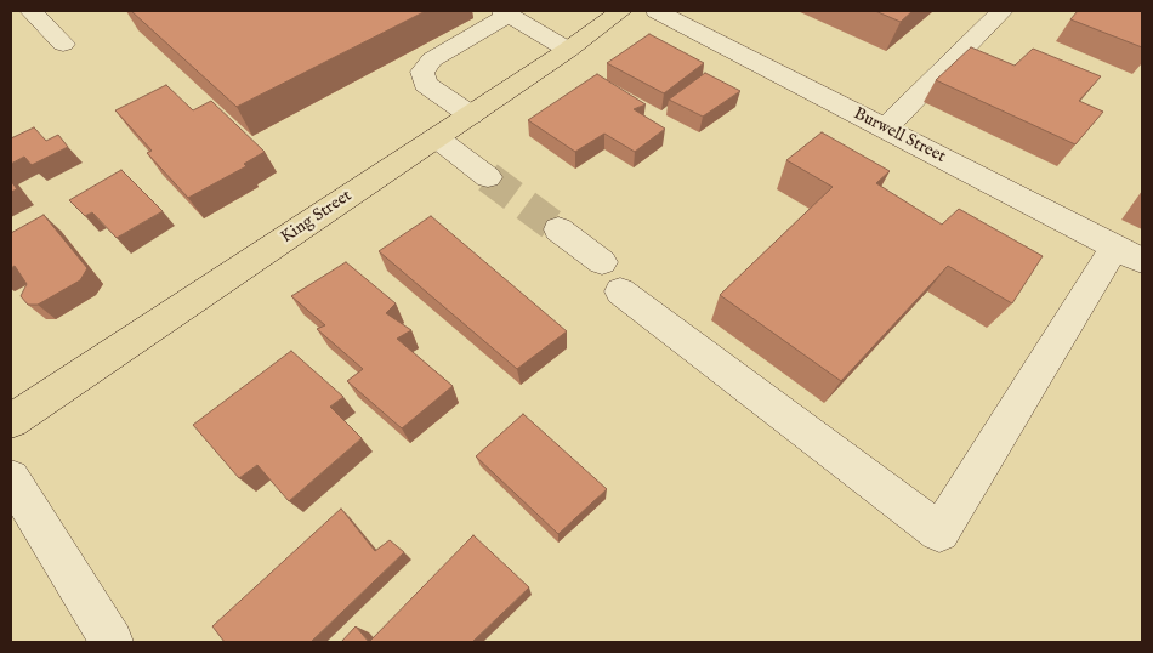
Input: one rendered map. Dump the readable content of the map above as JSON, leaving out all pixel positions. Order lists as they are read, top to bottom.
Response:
{
  "streets": {
    "main road": ["King Street"],
    "street": ["Burwell Street"]
  }
}
